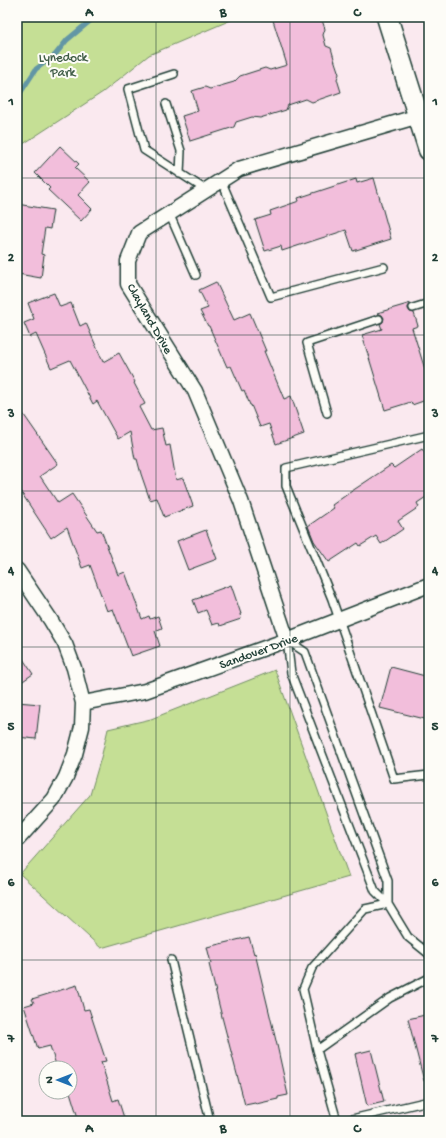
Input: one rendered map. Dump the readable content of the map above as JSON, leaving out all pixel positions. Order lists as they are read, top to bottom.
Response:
{
  "streets": {
    "street": ["Clayland Drive", "Sandover Drive"]
  },
  "crossings": [
    ["Clayland Drive", "Sandover Drive"]
  ],
  "parks": ["Lynedock Park"],
  "north": "left",
  "grid": {
    "columns": ["A", "B", "C"],
    "rows": [
      "1",
      "2",
      "3",
      "4",
      "5",
      "6",
      "7"
    ]
  }
}
